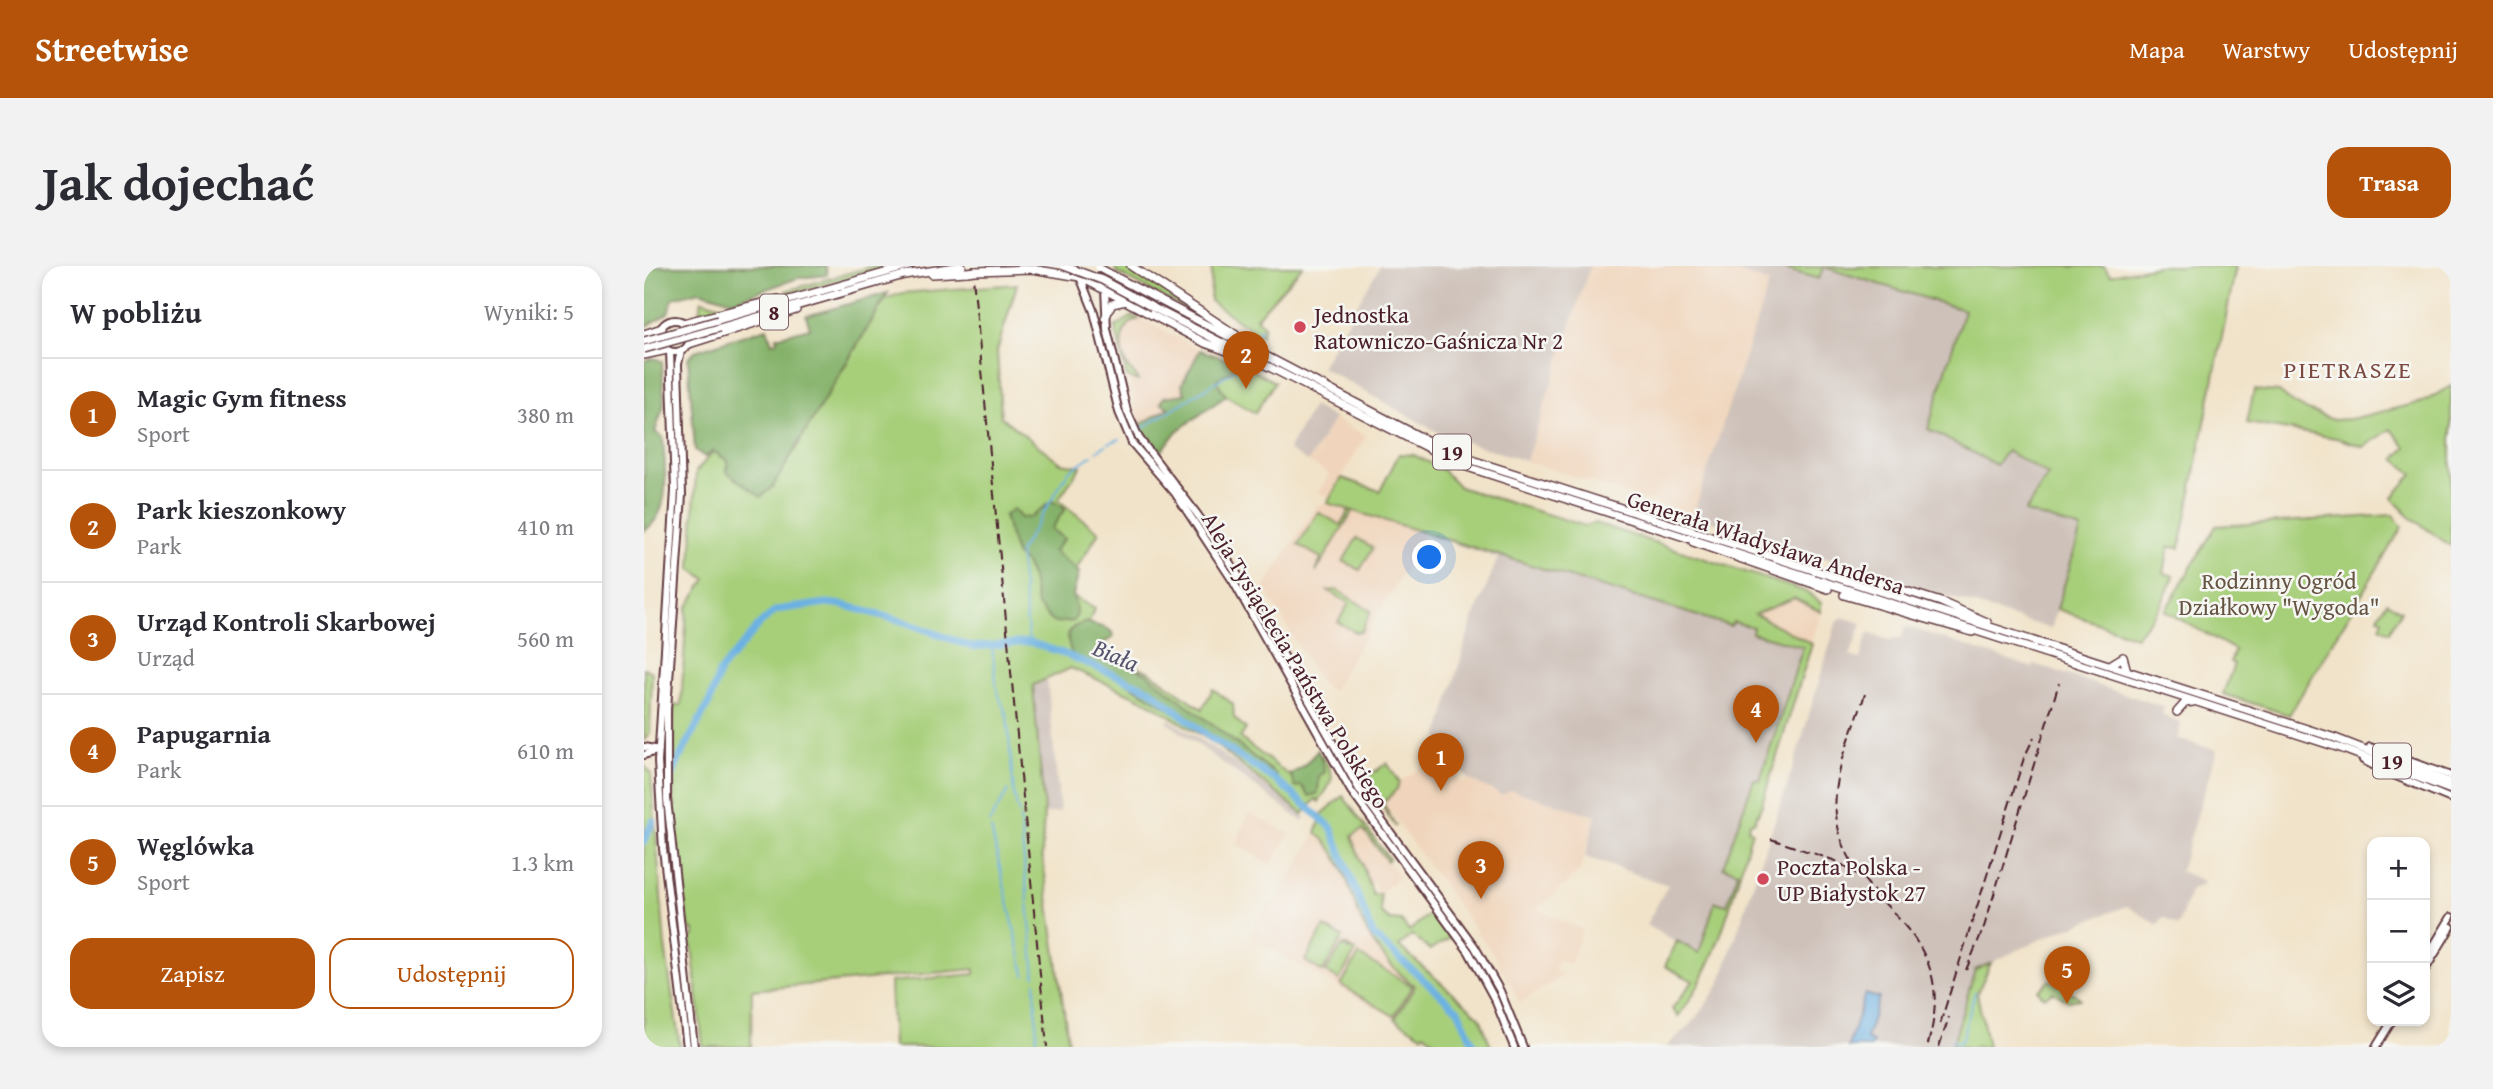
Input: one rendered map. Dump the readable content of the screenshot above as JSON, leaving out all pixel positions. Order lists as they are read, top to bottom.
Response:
{
  "streets": {
    "highway": ["8", "19", "Generała Władysława Andersa"],
    "main road": ["Aleja Tysiąclecia Państwa Polskiego"]
  },
  "crossings": [
    ["8", "19"],
    ["8", "Aleja Tysiąclecia Państwa Polskiego"],
    ["19", "Generała Władysława Andersa"],
    ["19", "Aleja Tysiąclecia Państwa Polskiego"]
  ],
  "districts": ["PIETRASZE"],
  "water": ["Biała"],
  "parks": ["Rodzinny Ogród Działkowy \"Wygoda\""],
  "places": ["Jednostka Ratowniczo-Gaśnicza Nr 2", "Poczta Polska - UP Białystok 27"],
  "page": {
    "header": "Streetwise",
    "nav": ["Mapa", "Warstwy", "Udostępnij"],
    "title": "Jak dojechać",
    "buttons": [
      "Trasa",
      ["Zapisz", "Udostępnij"]
    ],
    "heading": ["W pobliżu", "Wyniki: 5"],
    "pins": [
      "2",
      "4",
      "1",
      "3",
      "5"
    ],
    "list": [
      {
        "mark": "1",
        "name": "Magic Gym fitness",
        "note": "Sport",
        "value": "380 m"
      },
      {
        "mark": "2",
        "name": "Park kieszonkowy",
        "note": "Park",
        "value": "410 m"
      },
      {
        "mark": "3",
        "name": "Urząd Kontroli Skarbowej",
        "note": "Urząd",
        "value": "560 m"
      },
      {
        "mark": "4",
        "name": "Papugarnia",
        "note": "Park",
        "value": "610 m"
      },
      {
        "mark": "5",
        "name": "Węglówka",
        "note": "Sport",
        "value": "1.3 km"
      }
    ],
    "map_buttons": ["+", "−"]
  }
}
